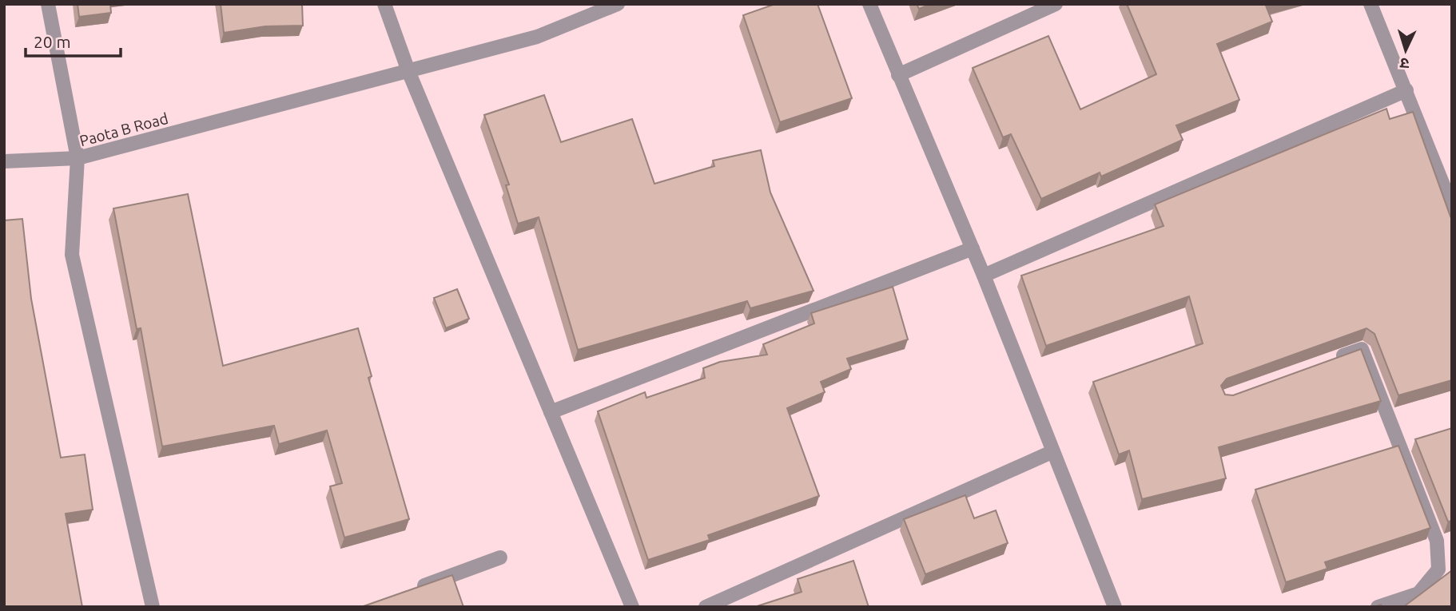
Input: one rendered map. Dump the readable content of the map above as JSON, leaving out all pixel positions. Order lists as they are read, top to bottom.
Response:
{
  "streets": {
    "street": ["Paota B Road"]
  },
  "scale_bar": "20 m",
  "north": "bottom"
}
